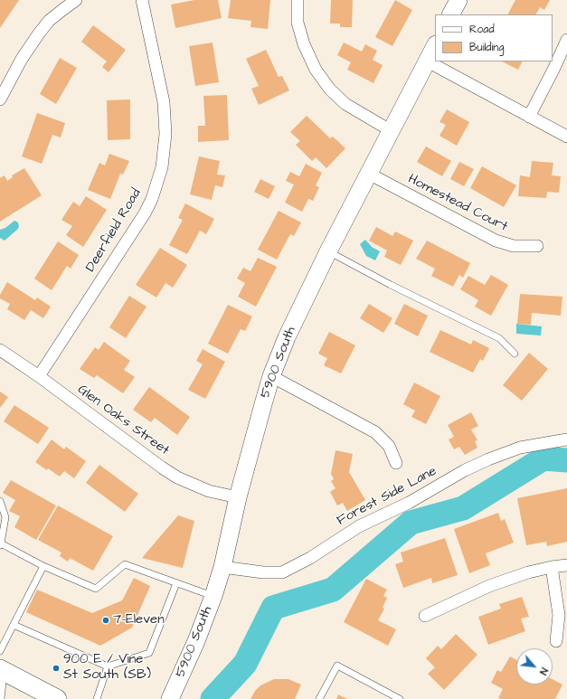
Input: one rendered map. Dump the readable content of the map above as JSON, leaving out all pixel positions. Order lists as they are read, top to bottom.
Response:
{
  "streets": {
    "main road": ["5900 South"],
    "street": [
      "Homestead Court",
      "Deerfield Road",
      "Glen Oaks Street",
      "Forest Side Lane"
    ]
  },
  "crossings": [
    ["Homestead Court", "5900 South"],
    ["Deerfield Road", "Glen Oaks Street"],
    ["5900 South", "Glen Oaks Street"],
    ["5900 South", "Forest Side Lane"]
  ],
  "places": ["7-Eleven", "900 E / Vine St South (SB)"],
  "legend": ["Road", "Building"],
  "north": "bottom right"
}
